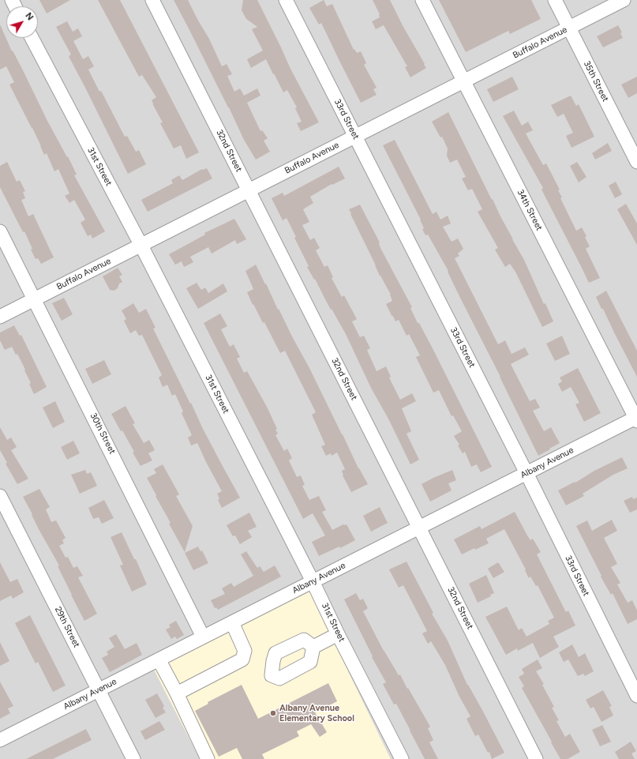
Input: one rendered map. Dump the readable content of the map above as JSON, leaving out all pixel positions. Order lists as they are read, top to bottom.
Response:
{
  "streets": {
    "street": [
      "Buffalo Avenue",
      "35th Street",
      "33rd Street",
      "32nd Street",
      "31st Street",
      "34th Street",
      "30th Street",
      "Albany Avenue",
      "29th Street"
    ]
  },
  "crossings": [
    ["Buffalo Avenue", "35th Street"],
    ["Buffalo Avenue", "33rd Street"],
    ["Buffalo Avenue", "32nd Street"],
    ["Buffalo Avenue", "31st Street"],
    ["Buffalo Avenue", "34th Street"],
    ["Buffalo Avenue", "30th Street"],
    ["33rd Street", "Albany Avenue"],
    ["32nd Street", "Albany Avenue"],
    ["31st Street", "Albany Avenue"],
    ["34th Street", "Albany Avenue"],
    ["30th Street", "Albany Avenue"],
    ["Albany Avenue", "29th Street"]
  ],
  "places": ["Albany Avenue Elementary School"],
  "north": "top right"
}
